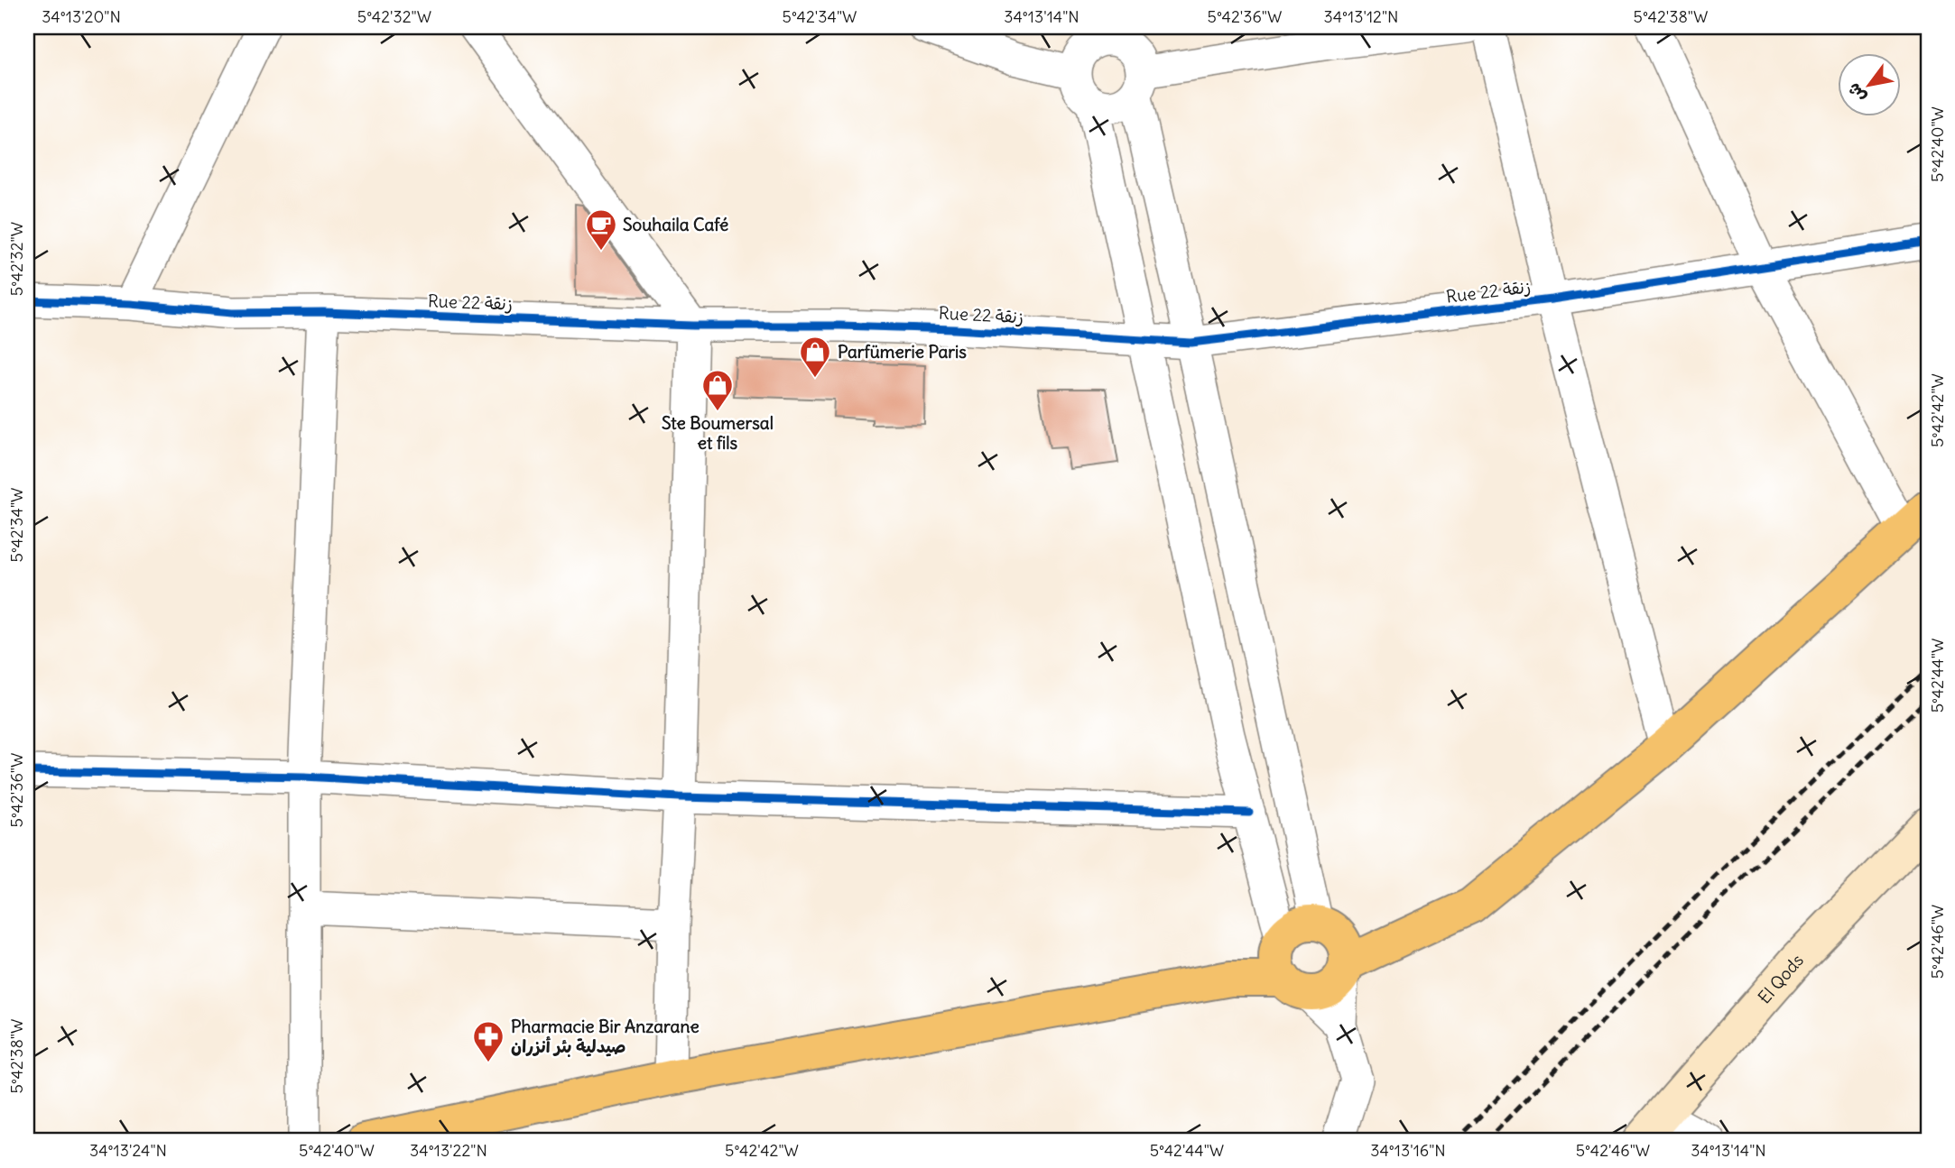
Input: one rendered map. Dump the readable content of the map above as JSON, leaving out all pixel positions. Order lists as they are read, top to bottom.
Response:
{
  "streets": {
    "street": ["Rue 22 زنقة", "El Qods"]
  },
  "places": {
    "cafe": ["Souhaila Café"],
    "shop": ["Parfümerie Paris", "Ste Boumersal et fils"],
    "pharmacy": ["Pharmacie Bir Anzarane صيدلية بئر أنزران"]
  },
  "north": "bottom left",
  "coordinates": [
    "34°13'20\"N",
    "5°42'32\"W",
    "5°42'34\"W",
    "34°13'14\"N",
    "5°42'36\"W",
    "34°13'12\"N",
    "5°42'38\"W",
    "5°42'40\"W",
    "5°42'42\"W",
    "5°42'44\"W",
    "5°42'46\"W",
    "34°13'24\"N",
    "34°13'22\"N",
    "34°13'16\"N"
  ]
}
